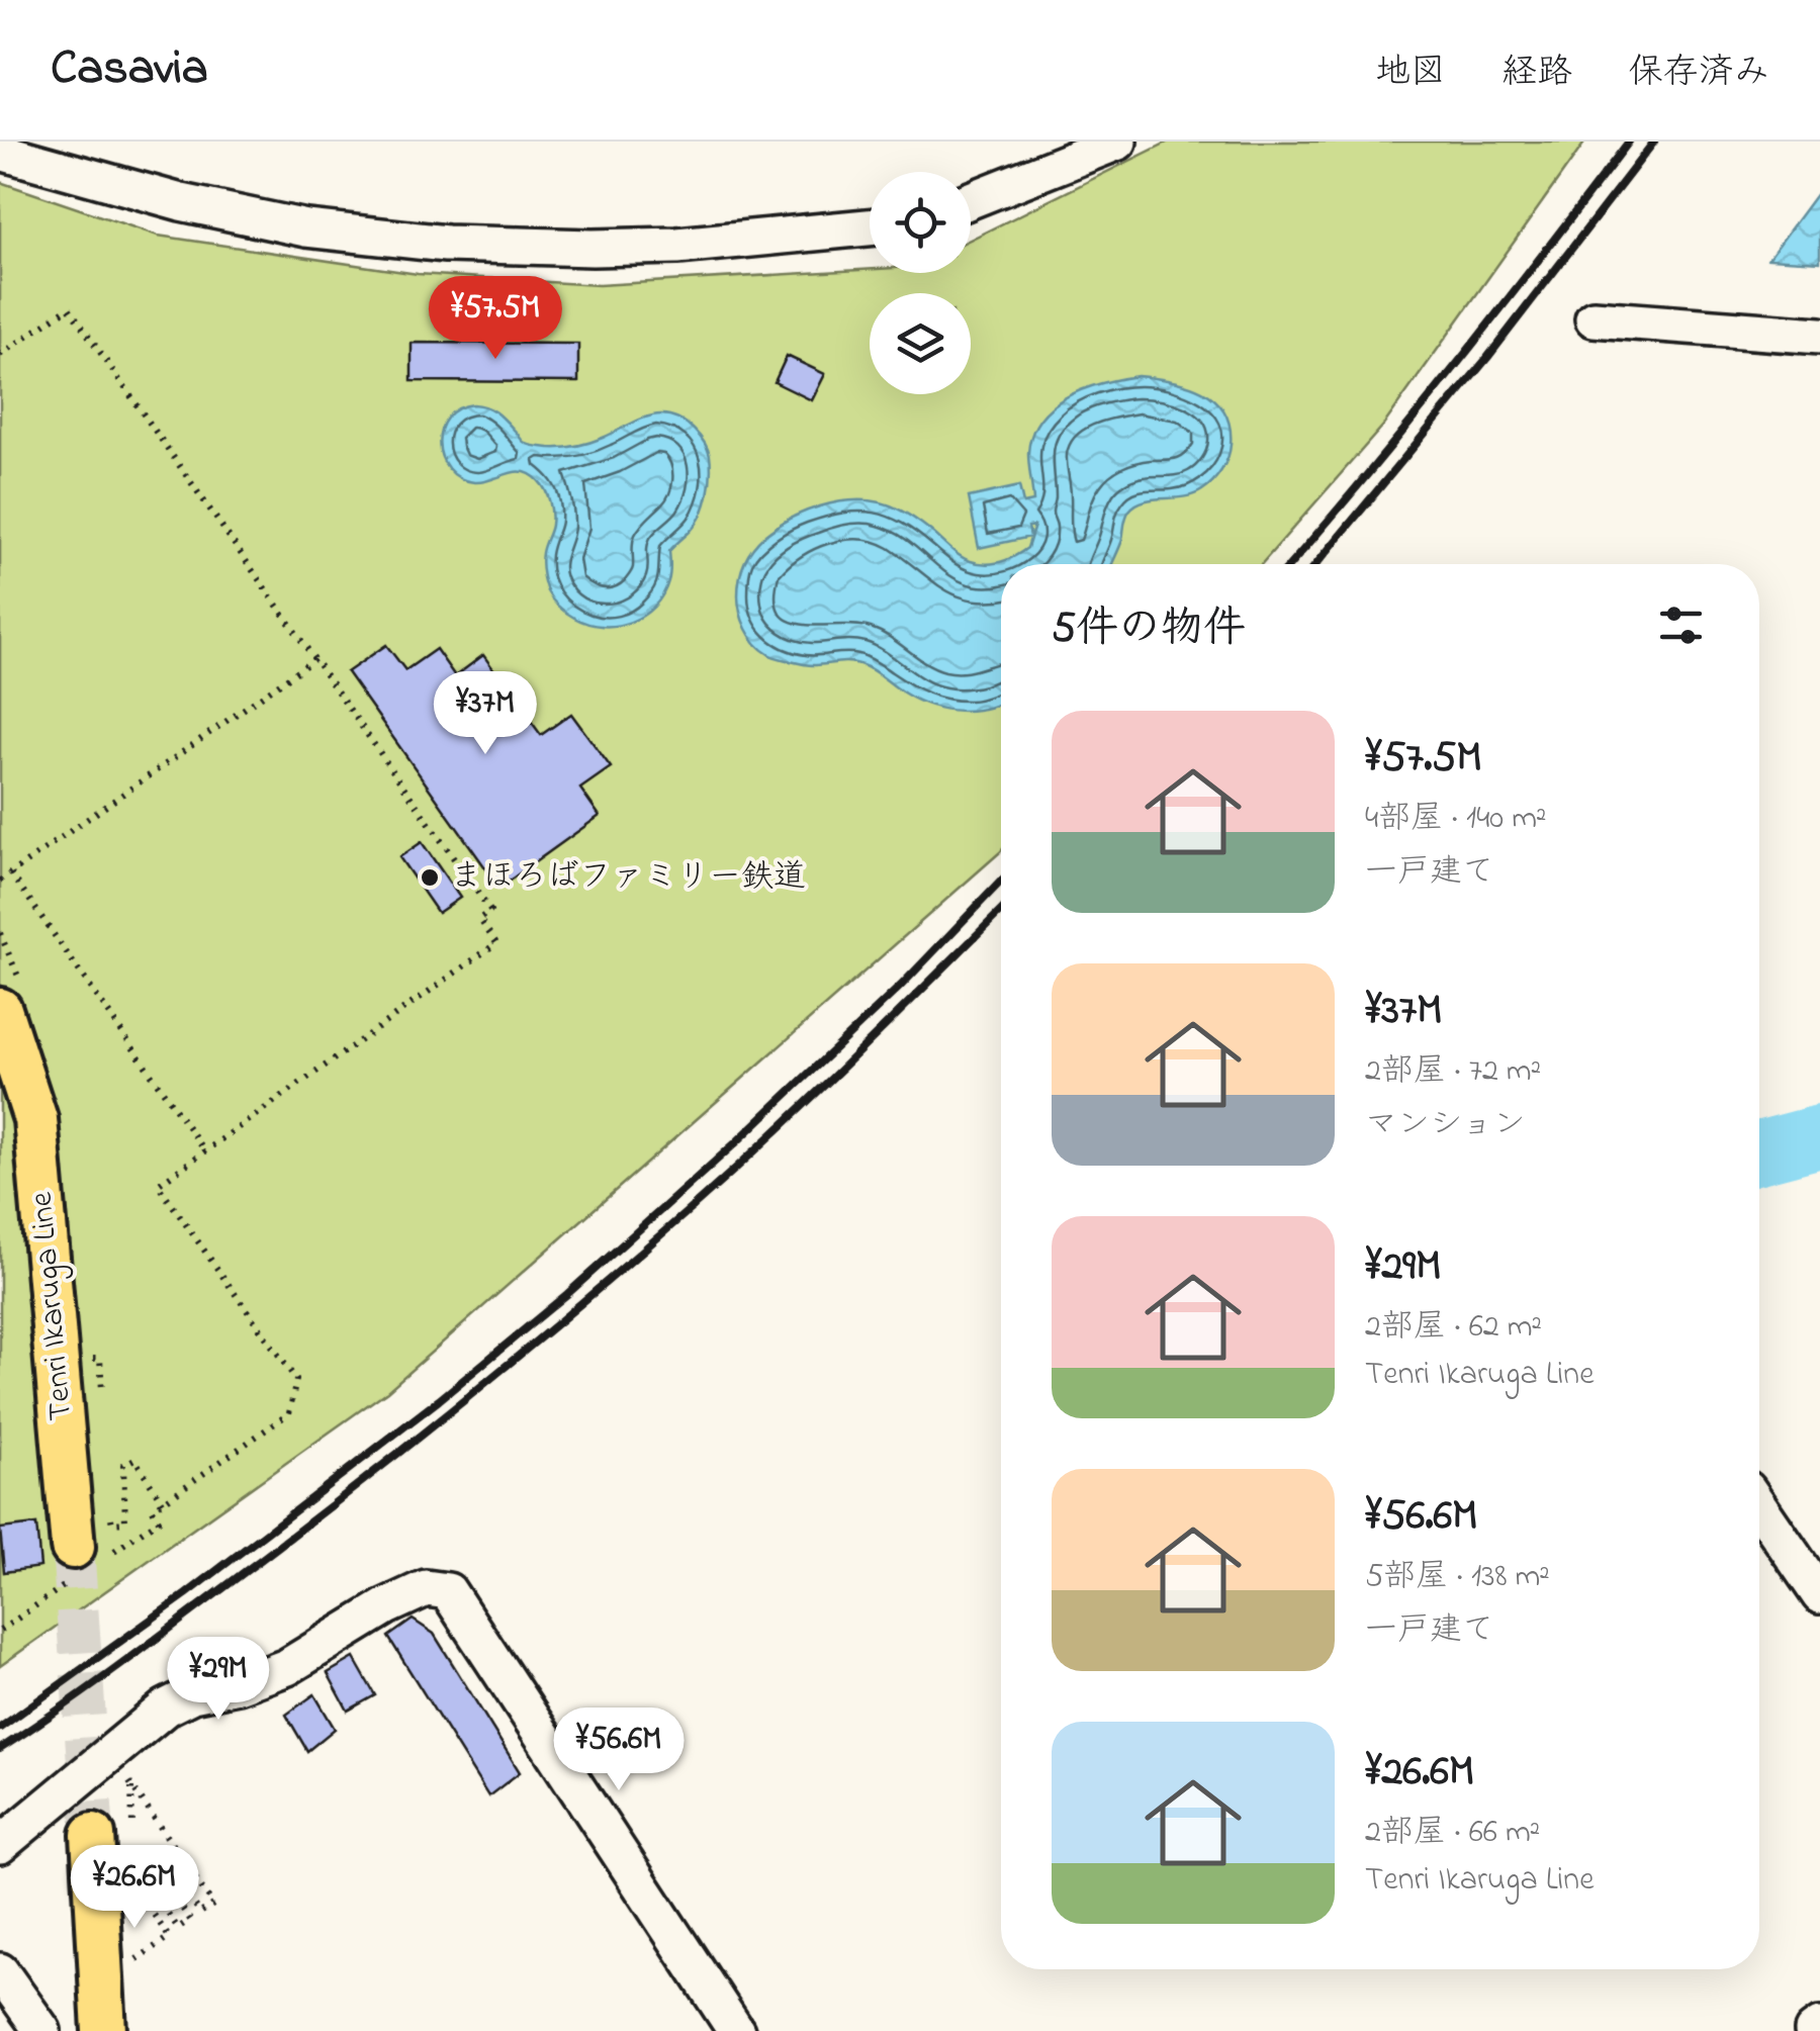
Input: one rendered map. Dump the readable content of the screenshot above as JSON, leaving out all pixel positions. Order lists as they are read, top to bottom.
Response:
{
  "streets": {
    "main road": ["Tenri Ikaruga Line"]
  },
  "places": ["まほろばファミリー鉄道"],
  "page": {
    "header": "Casavia",
    "nav": ["地図", "経路", "保存済み"],
    "price": [
      "¥57.5M",
      "¥37M",
      "¥29M",
      "¥56.6M",
      "¥26.6M"
    ],
    "heading": "5件の物件",
    "list": [
      {
        "name": "¥57.5M",
        "note": "4部屋 · 140 m² · 一戸建て"
      },
      {
        "name": "¥37M",
        "note": "2部屋 · 72 m² · マンション"
      },
      {
        "name": "¥29M",
        "note": "2部屋 · 62 m² · Tenri Ikaruga Line"
      },
      {
        "name": "¥56.6M",
        "note": "5部屋 · 138 m² · 一戸建て"
      },
      {
        "name": "¥26.6M",
        "note": "2部屋 · 66 m² · Tenri Ikaruga Line"
      }
    ]
  }
}
